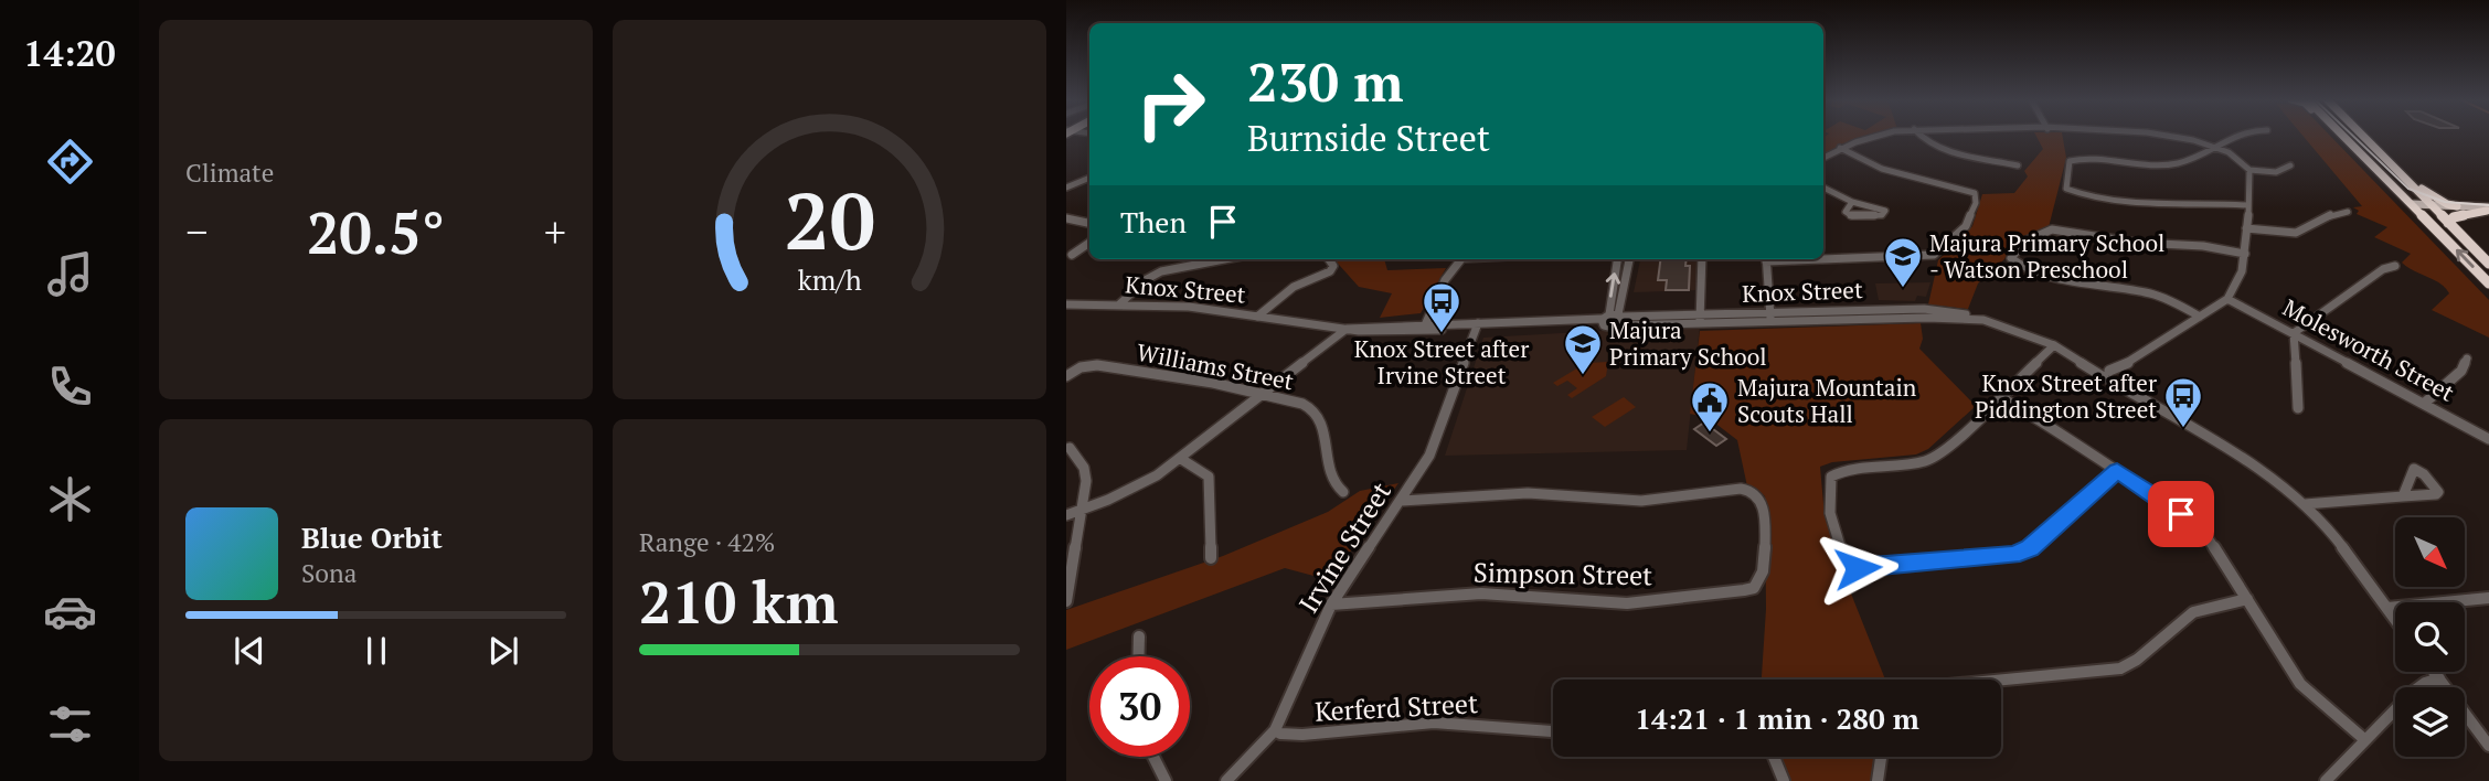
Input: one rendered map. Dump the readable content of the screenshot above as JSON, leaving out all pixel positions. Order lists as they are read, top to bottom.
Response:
{
  "streets": {
    "street": [
      "Knox Street",
      "Molesworth Street",
      "Williams Street",
      "Irvine Street",
      "Simpson Street",
      "Kerferd Street"
    ]
  },
  "crossings": [
    ["Knox Street", "Irvine Street"],
    ["Irvine Street", "Simpson Street"],
    ["Irvine Street", "Kerferd Street"]
  ],
  "places": {
    "school or university": ["Majura Primary School - Watson Preschool", "Majura Primary School"],
    "bus stop": ["Knox Street after Irvine Street", "Knox Street after Piddington Street"],
    "public building": ["Majura Mountain Scouts Hall"]
  },
  "north": "bottom right",
  "page": {
    "tabs": "14:20",
    "tile": [
      "Climate",
      ["Range · 42%", "210 km"]
    ],
    "turn": ["230 m", "Burnside Street"],
    "then": "Then",
    "heat": ["−", "20.5°", "+"],
    "song": ["Blue Orbit", "Sona"],
    "limit": "30",
    "trip": "14:21 · 1 min · 280 m",
    "gauge": ["20", "km/h"]
  }
}
